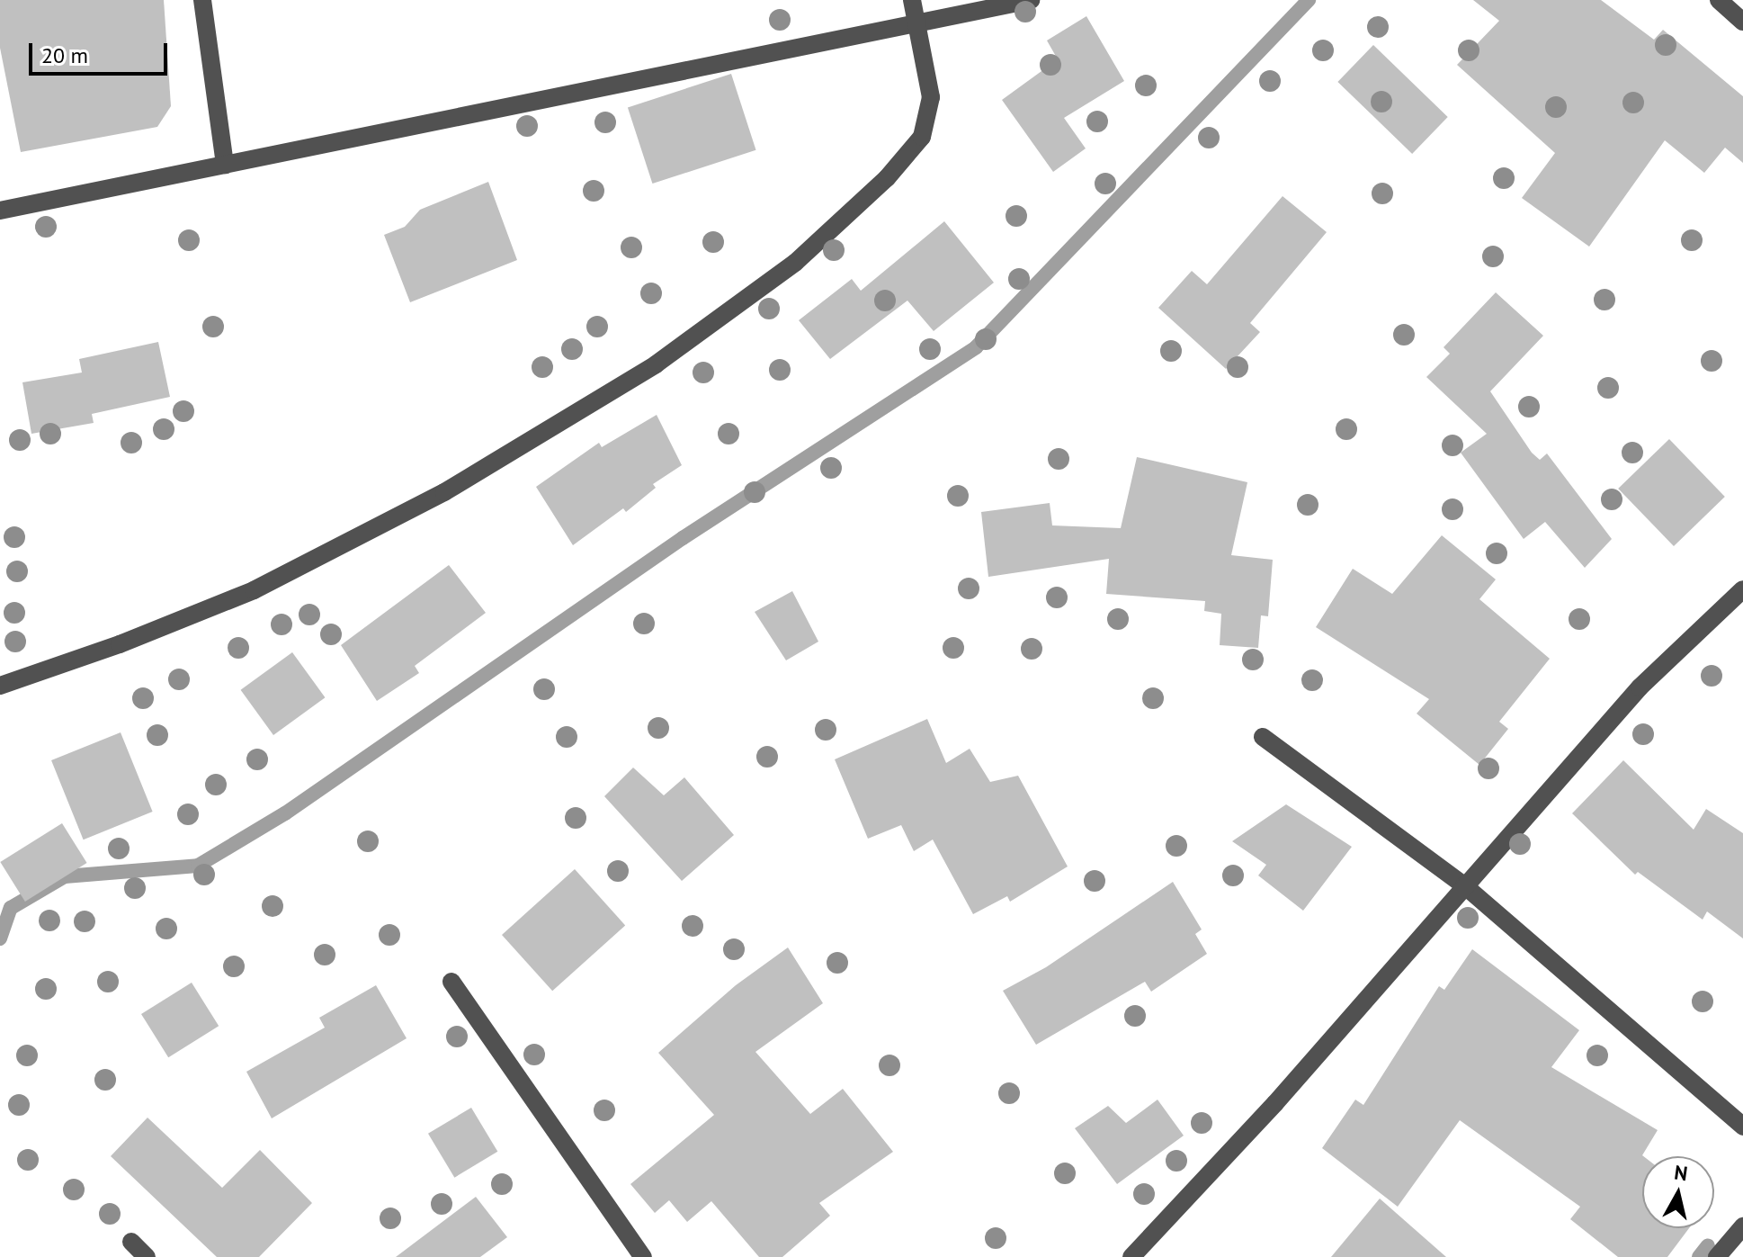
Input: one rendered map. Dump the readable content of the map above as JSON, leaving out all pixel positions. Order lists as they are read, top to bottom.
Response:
{
  "scale_bar": "20 m",
  "north": "top"
}
